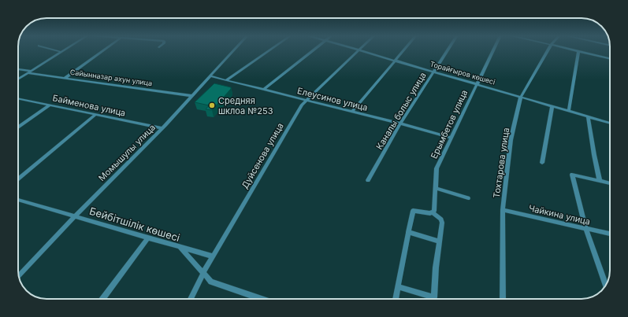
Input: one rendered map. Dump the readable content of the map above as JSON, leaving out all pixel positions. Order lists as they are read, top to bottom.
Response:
{
  "streets": {
    "street": [
      "Торайғыров көшесі",
      "Сайынназар ахун улица",
      "Елеусинов улица",
      "Байменова улица",
      "Каналы болыс улица",
      "Ерымбетов улица",
      "Момышулы улица",
      "Дуйсенова улица",
      "Тохтарова улица",
      "Чайкина улица",
      "Бейбітшілік көшесі"
    ]
  },
  "crossings": [
    ["Торайғыров көшесі", "Каналы болыс улица"],
    ["Торайғыров көшесі", "Ерымбетов улица"],
    ["Торайғыров көшесі", "Тохтарова улица"],
    ["Сайынназар ахун улица", "Момышулы улица"],
    ["Елеусинов улица", "Каналы болыс улица"],
    ["Елеусинов улица", "Ерымбетов улица"],
    ["Елеусинов улица", "Момышулы улица"],
    ["Елеусинов улица", "Дуйсенова улица"],
    ["Байменова улица", "Момышулы улица"],
    ["Момышулы улица", "Бейбітшілік көшесі"],
    ["Дуйсенова улица", "Бейбітшілік көшесі"],
    ["Тохтарова улица", "Чайкина улица"]
  ],
  "places": ["Средняя шклоа №253"]
}
